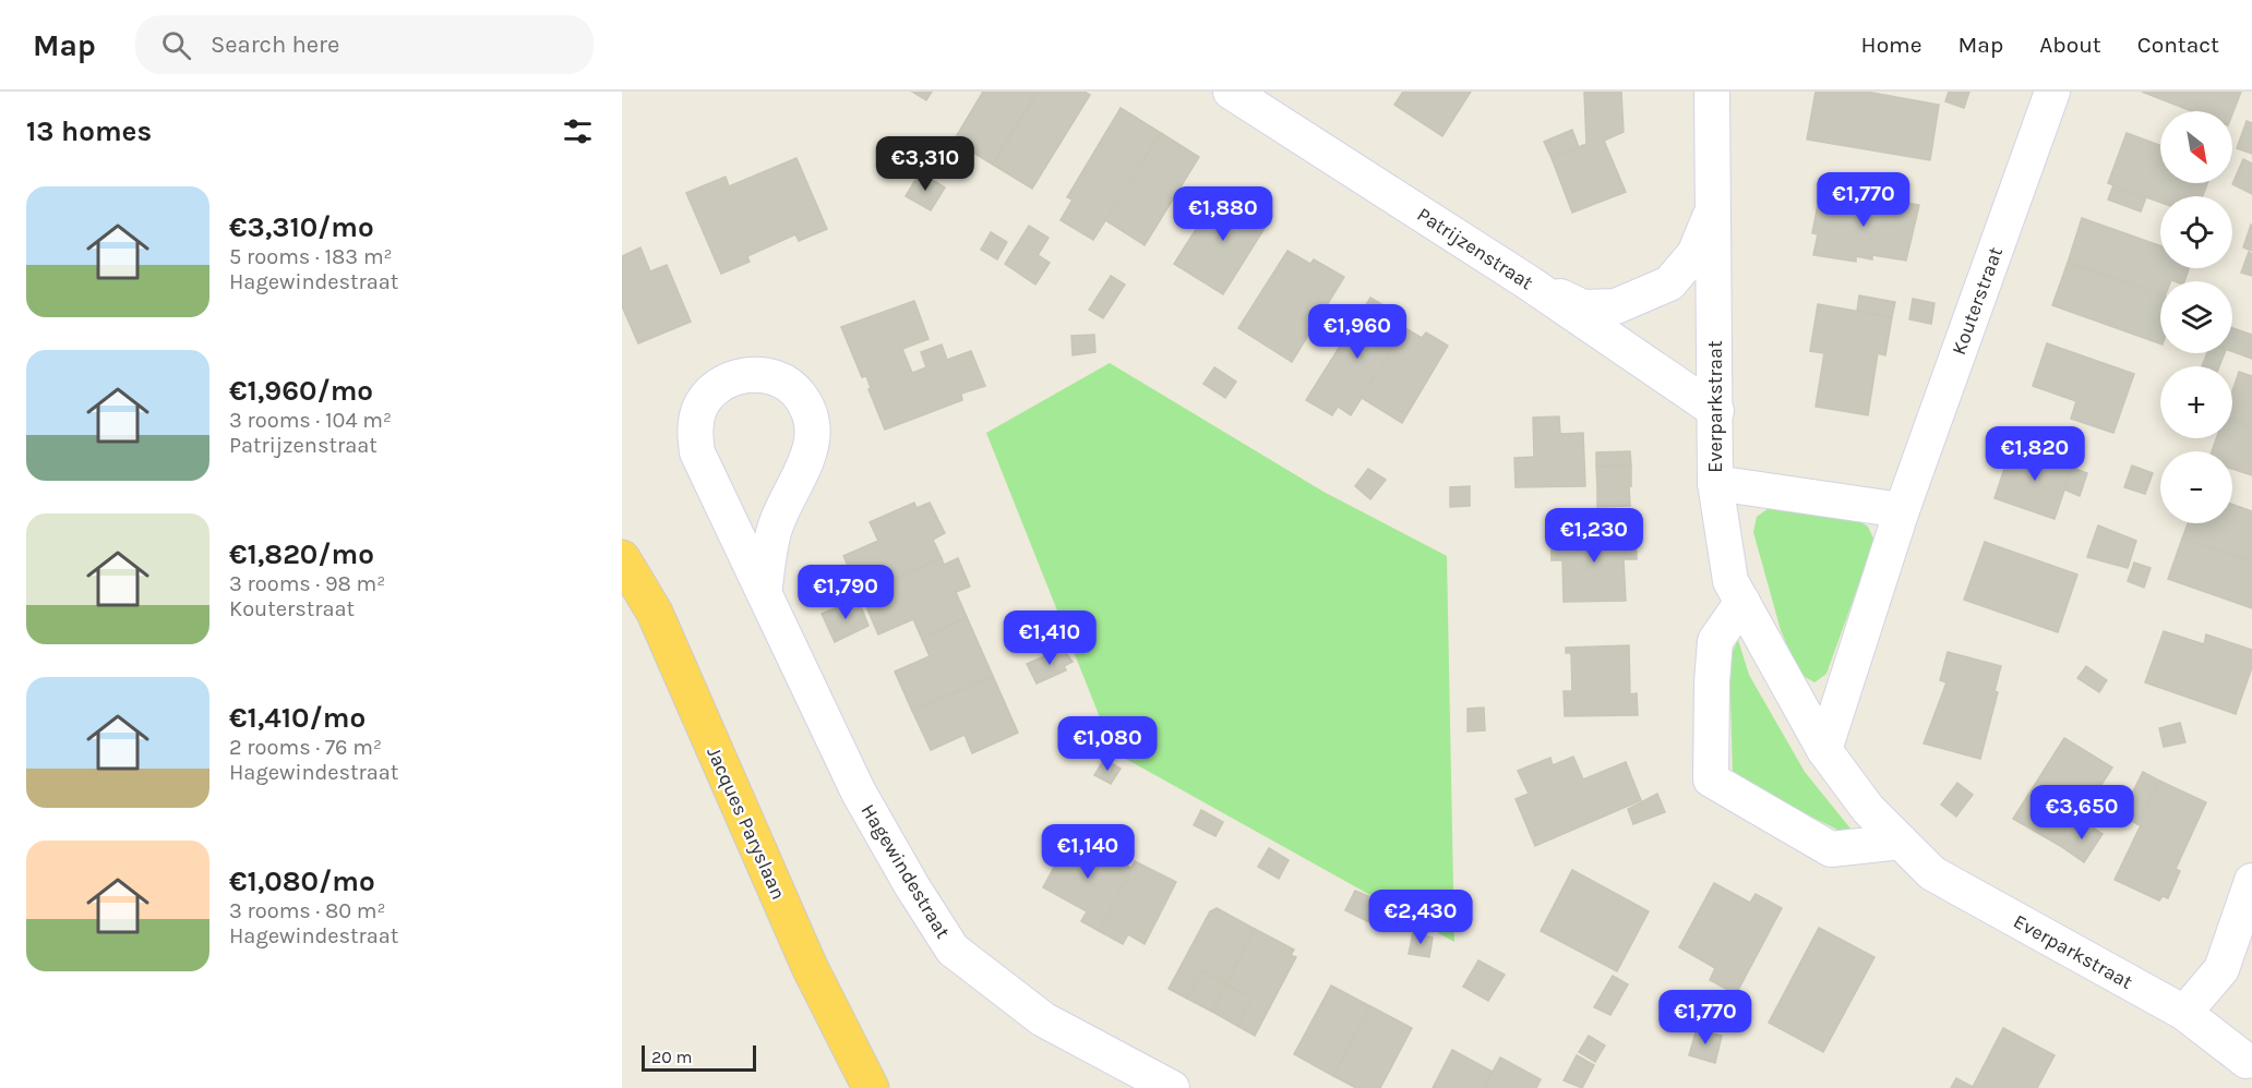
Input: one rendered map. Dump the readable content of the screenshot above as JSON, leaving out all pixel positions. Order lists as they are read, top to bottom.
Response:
{
  "streets": {
    "highway": ["Jacques Paryslaan"],
    "street": [
      "Patrijzenstraat",
      "Kouterstraat",
      "Everparkstraat",
      "Hagewindestraat"
    ]
  },
  "crossings": [
    ["Patrijzenstraat", "Everparkstraat"],
    ["Kouterstraat", "Everparkstraat"]
  ],
  "scale_bar": "20 m",
  "north": "bottom right",
  "page": {
    "header": "Map",
    "search": "Search here",
    "nav": [
      "Home",
      "Map",
      "About",
      "Contact"
    ],
    "heading": "13 homes",
    "map_buttons": ["+", "−"],
    "price": [
      "€3,310",
      "€1,770",
      "€1,880",
      "€1,960",
      "€1,820",
      "€1,230",
      "€1,790",
      "€1,410",
      "€1,080",
      "€3,650",
      "€1,140",
      "€2,430",
      "€1,770"
    ],
    "list": [
      {
        "name": "€3,310/mo",
        "note": "5 rooms · 183 m² · Hagewindestraat"
      },
      {
        "name": "€1,960/mo",
        "note": "3 rooms · 104 m² · Patrijzenstraat"
      },
      {
        "name": "€1,820/mo",
        "note": "3 rooms · 98 m² · Kouterstraat"
      },
      {
        "name": "€1,410/mo",
        "note": "2 rooms · 76 m² · Hagewindestraat"
      },
      {
        "name": "€1,080/mo",
        "note": "3 rooms · 80 m² · Hagewindestraat"
      }
    ],
    "scale": "20 m"
  }
}
